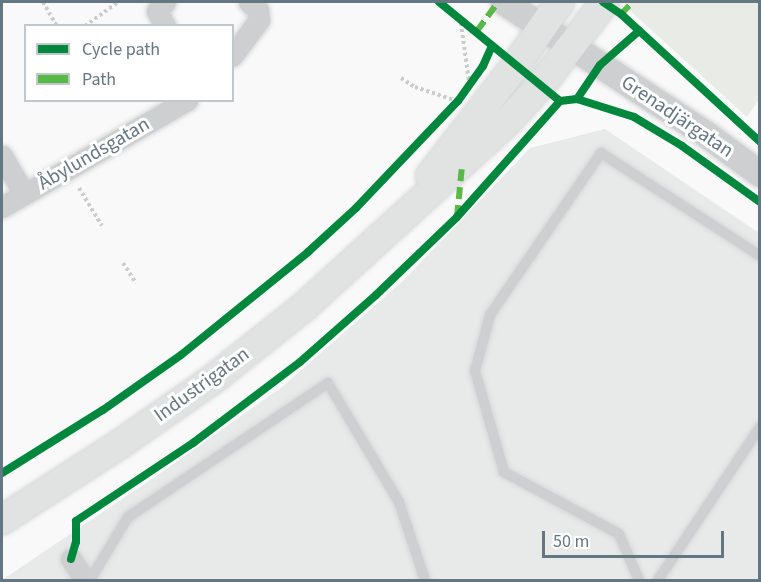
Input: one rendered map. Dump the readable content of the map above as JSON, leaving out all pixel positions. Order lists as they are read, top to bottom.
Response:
{
  "streets": {
    "main road": ["Industrigatan"],
    "street": ["Grenadjärgatan", "Åbylundsgatan"]
  },
  "crossings": [
    ["Grenadjärgatan", "Industrigatan"]
  ],
  "legend": ["Cycle path", "Path"],
  "scale_bar": "50 m"
}
